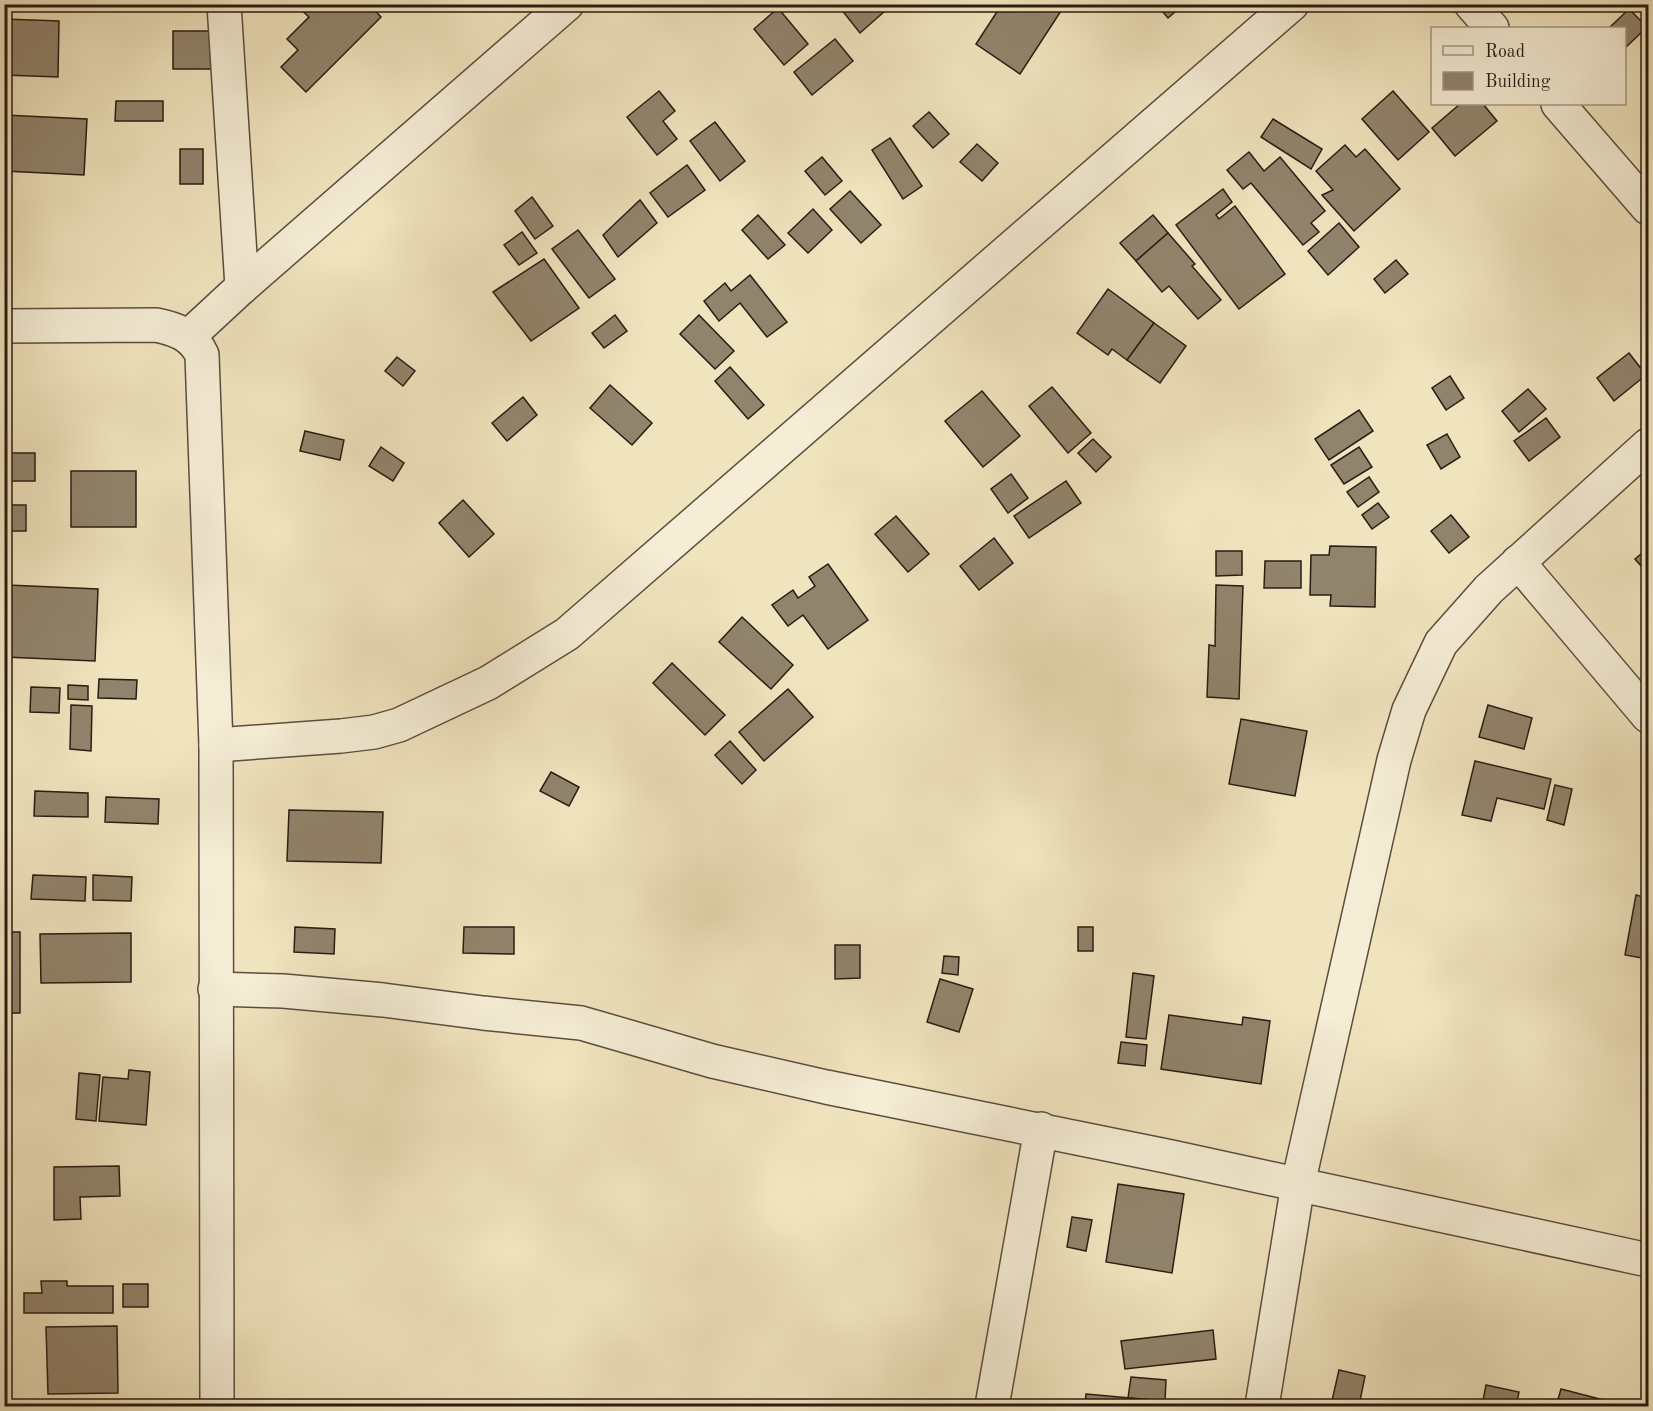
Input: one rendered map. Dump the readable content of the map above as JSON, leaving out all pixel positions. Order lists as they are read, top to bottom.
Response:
{
  "legend": ["Road", "Building"]
}
